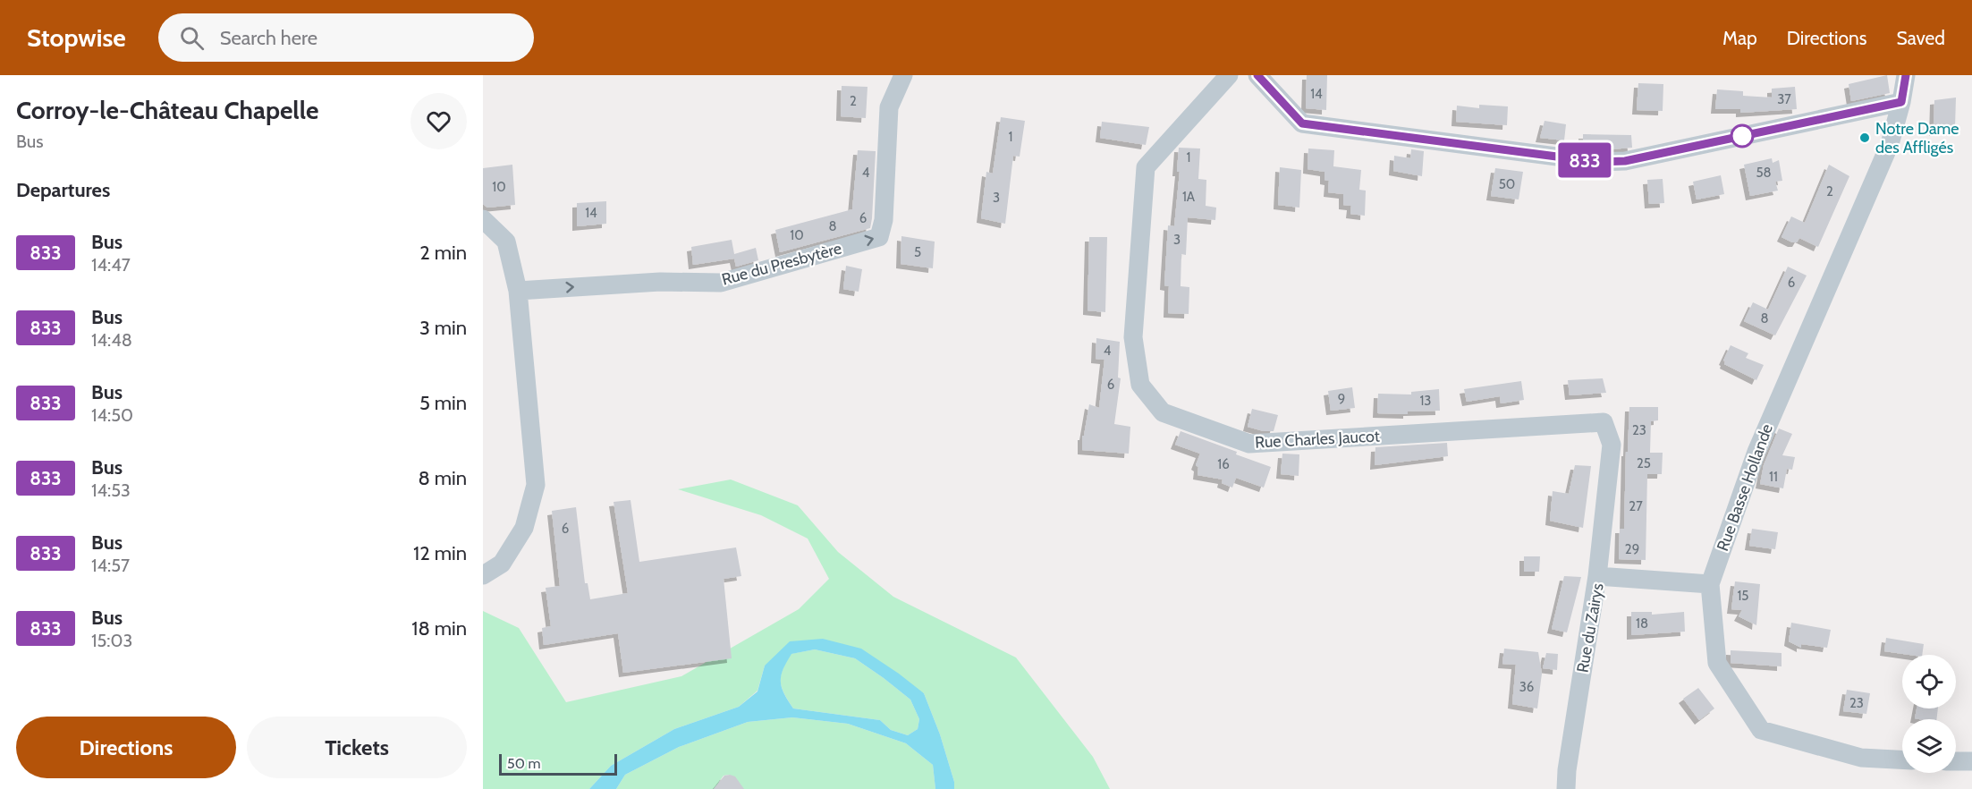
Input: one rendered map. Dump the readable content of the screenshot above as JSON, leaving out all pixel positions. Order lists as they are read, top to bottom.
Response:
{
  "streets": {
    "street": [
      "Rue du Presbytère",
      "Rue Charles Jaucot",
      "Rue Basse Hollande",
      "Rue du Zairys"
    ]
  },
  "crossings": [
    ["Rue Charles Jaucot", "Rue du Zairys"],
    ["Rue Basse Hollande", "Rue du Zairys"]
  ],
  "one_way": ["Rue du Presbytère"],
  "places": ["Notre Dame des Affligés"],
  "lines": ["bus line 833"],
  "house_numbers": [
    "14",
    "37",
    "2",
    "1",
    "1",
    "4",
    "58",
    "50",
    "10",
    "2",
    "1A",
    "3",
    "14",
    "6",
    "8",
    "10",
    "3",
    "5",
    "6",
    "8",
    "4",
    "6",
    "9",
    "13",
    "23",
    "25",
    "16",
    "11",
    "27",
    "6",
    "29",
    "15",
    "18",
    "36",
    "23"
  ],
  "scale_bar": "50 m",
  "page": {
    "header": "Stopwise",
    "search": "Search here",
    "nav": ["Map", "Directions", "Saved"],
    "heading": [
      ["Corroy-le-Château Chapelle", "Bus"],
      "Departures"
    ],
    "on_map": "833",
    "list": [
      {
        "mark": "833",
        "name": "Bus",
        "note": "14:47",
        "value": "2 min"
      },
      {
        "mark": "833",
        "name": "Bus",
        "note": "14:48",
        "value": "3 min"
      },
      {
        "mark": "833",
        "name": "Bus",
        "note": "14:50",
        "value": "5 min"
      },
      {
        "mark": "833",
        "name": "Bus",
        "note": "14:53",
        "value": "8 min"
      },
      {
        "mark": "833",
        "name": "Bus",
        "note": "14:57",
        "value": "12 min"
      },
      {
        "mark": "833",
        "name": "Bus",
        "note": "15:03",
        "value": "18 min"
      }
    ],
    "buttons": ["Directions", "Tickets"],
    "scale": "50 m"
  }
}
